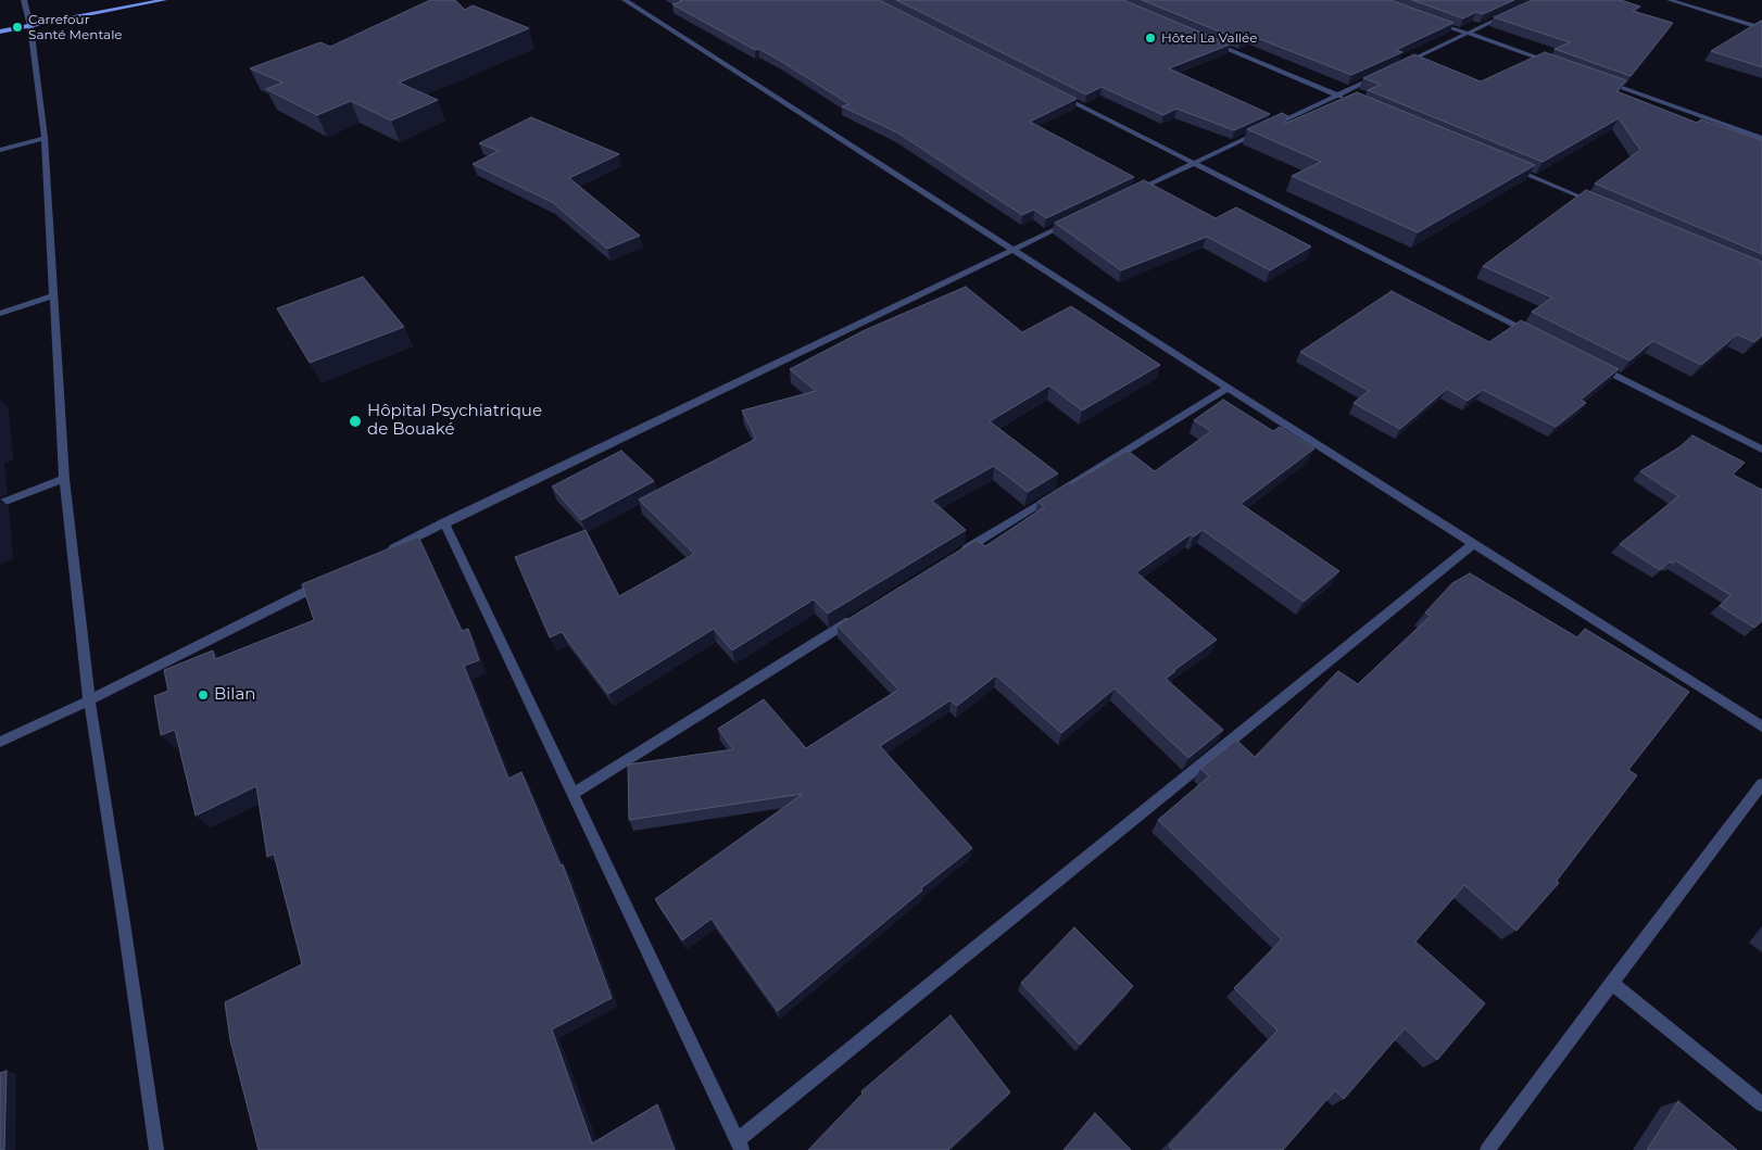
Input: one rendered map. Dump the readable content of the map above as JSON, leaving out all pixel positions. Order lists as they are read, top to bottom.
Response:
{
  "places": [
    "Carrefour Santé Mentale",
    "Hôtel La Vallée",
    "Hôpital Psychiatrique de Bouaké",
    "Bilan"
  ]
}
